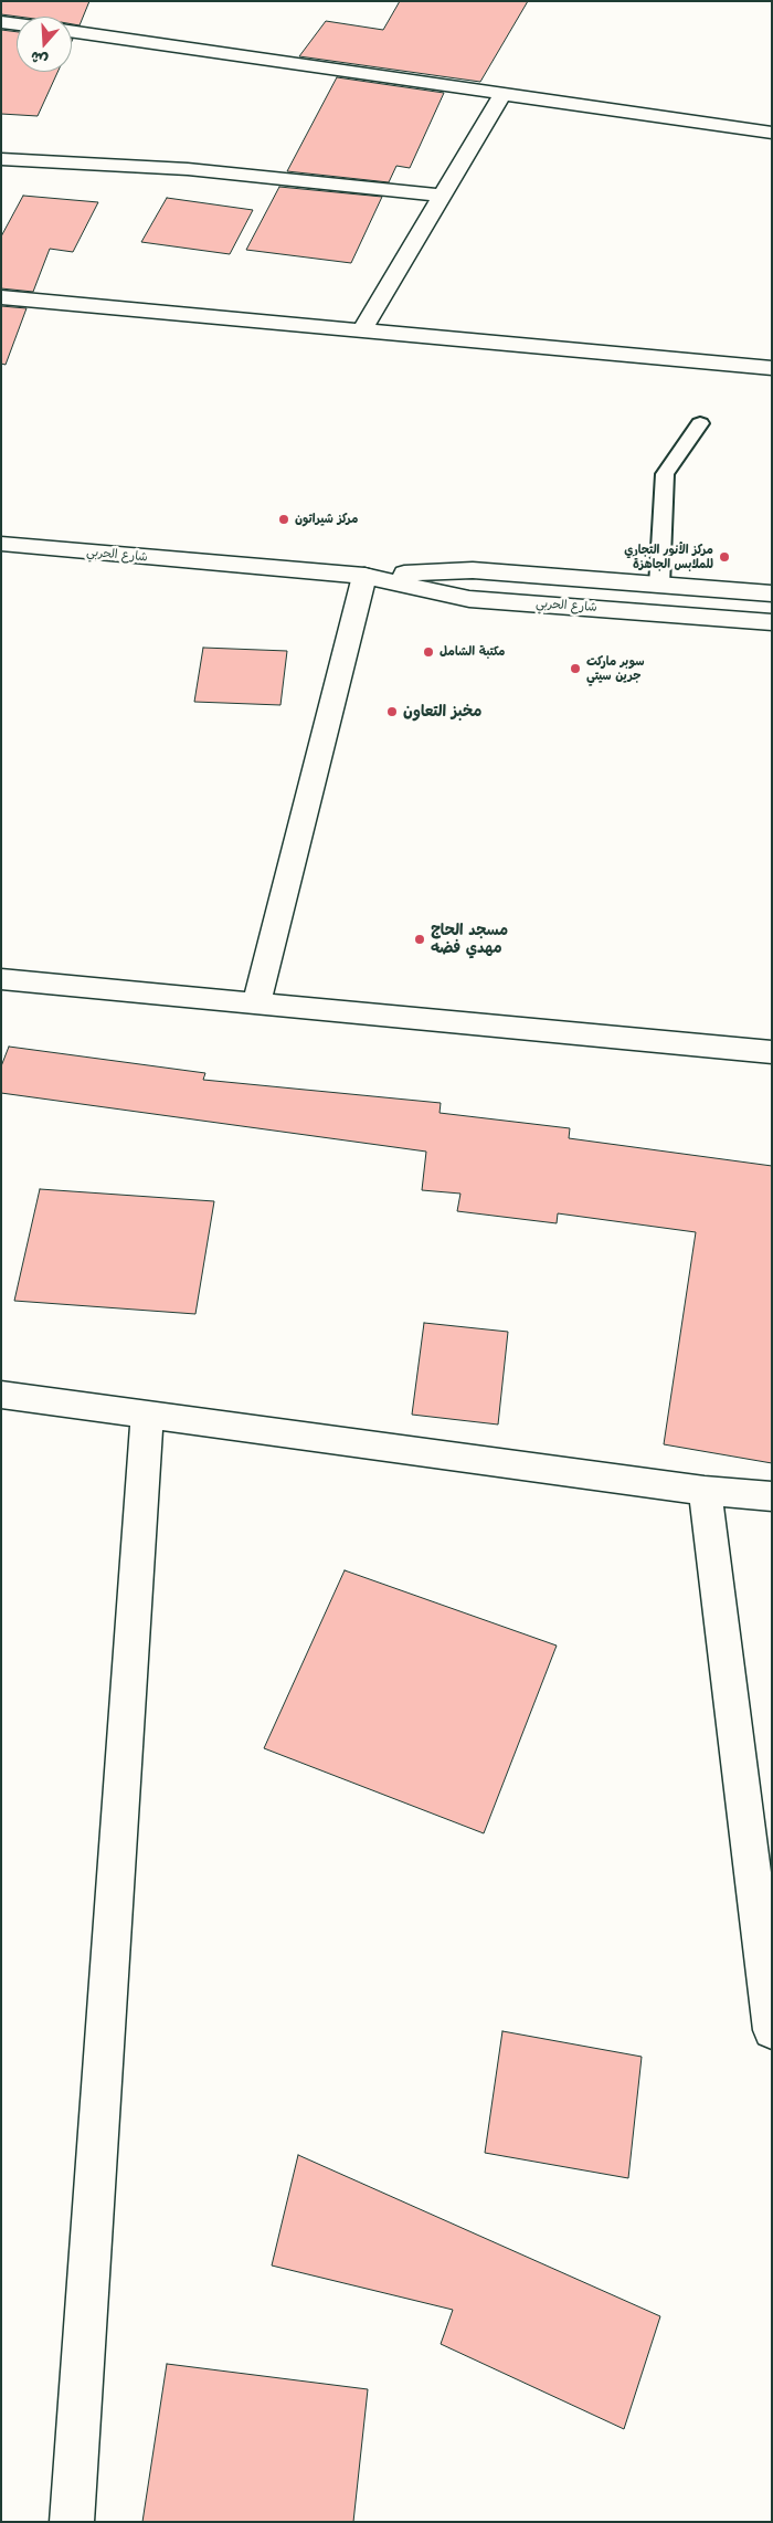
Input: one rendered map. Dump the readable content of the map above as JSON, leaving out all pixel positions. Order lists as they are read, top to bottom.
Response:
{
  "streets": {
    "street": ["شارع الحربي"]
  },
  "places": [
    "مركز شيراتون",
    "مركز الأنور التجاري للملابس الجاهزة",
    "مكتبة الشامل",
    "سوبر ماركت جرين سيتي",
    "مخبز التعاون",
    "مسجد الحاج مهدي فضه"
  ],
  "north": "bottom"
}
